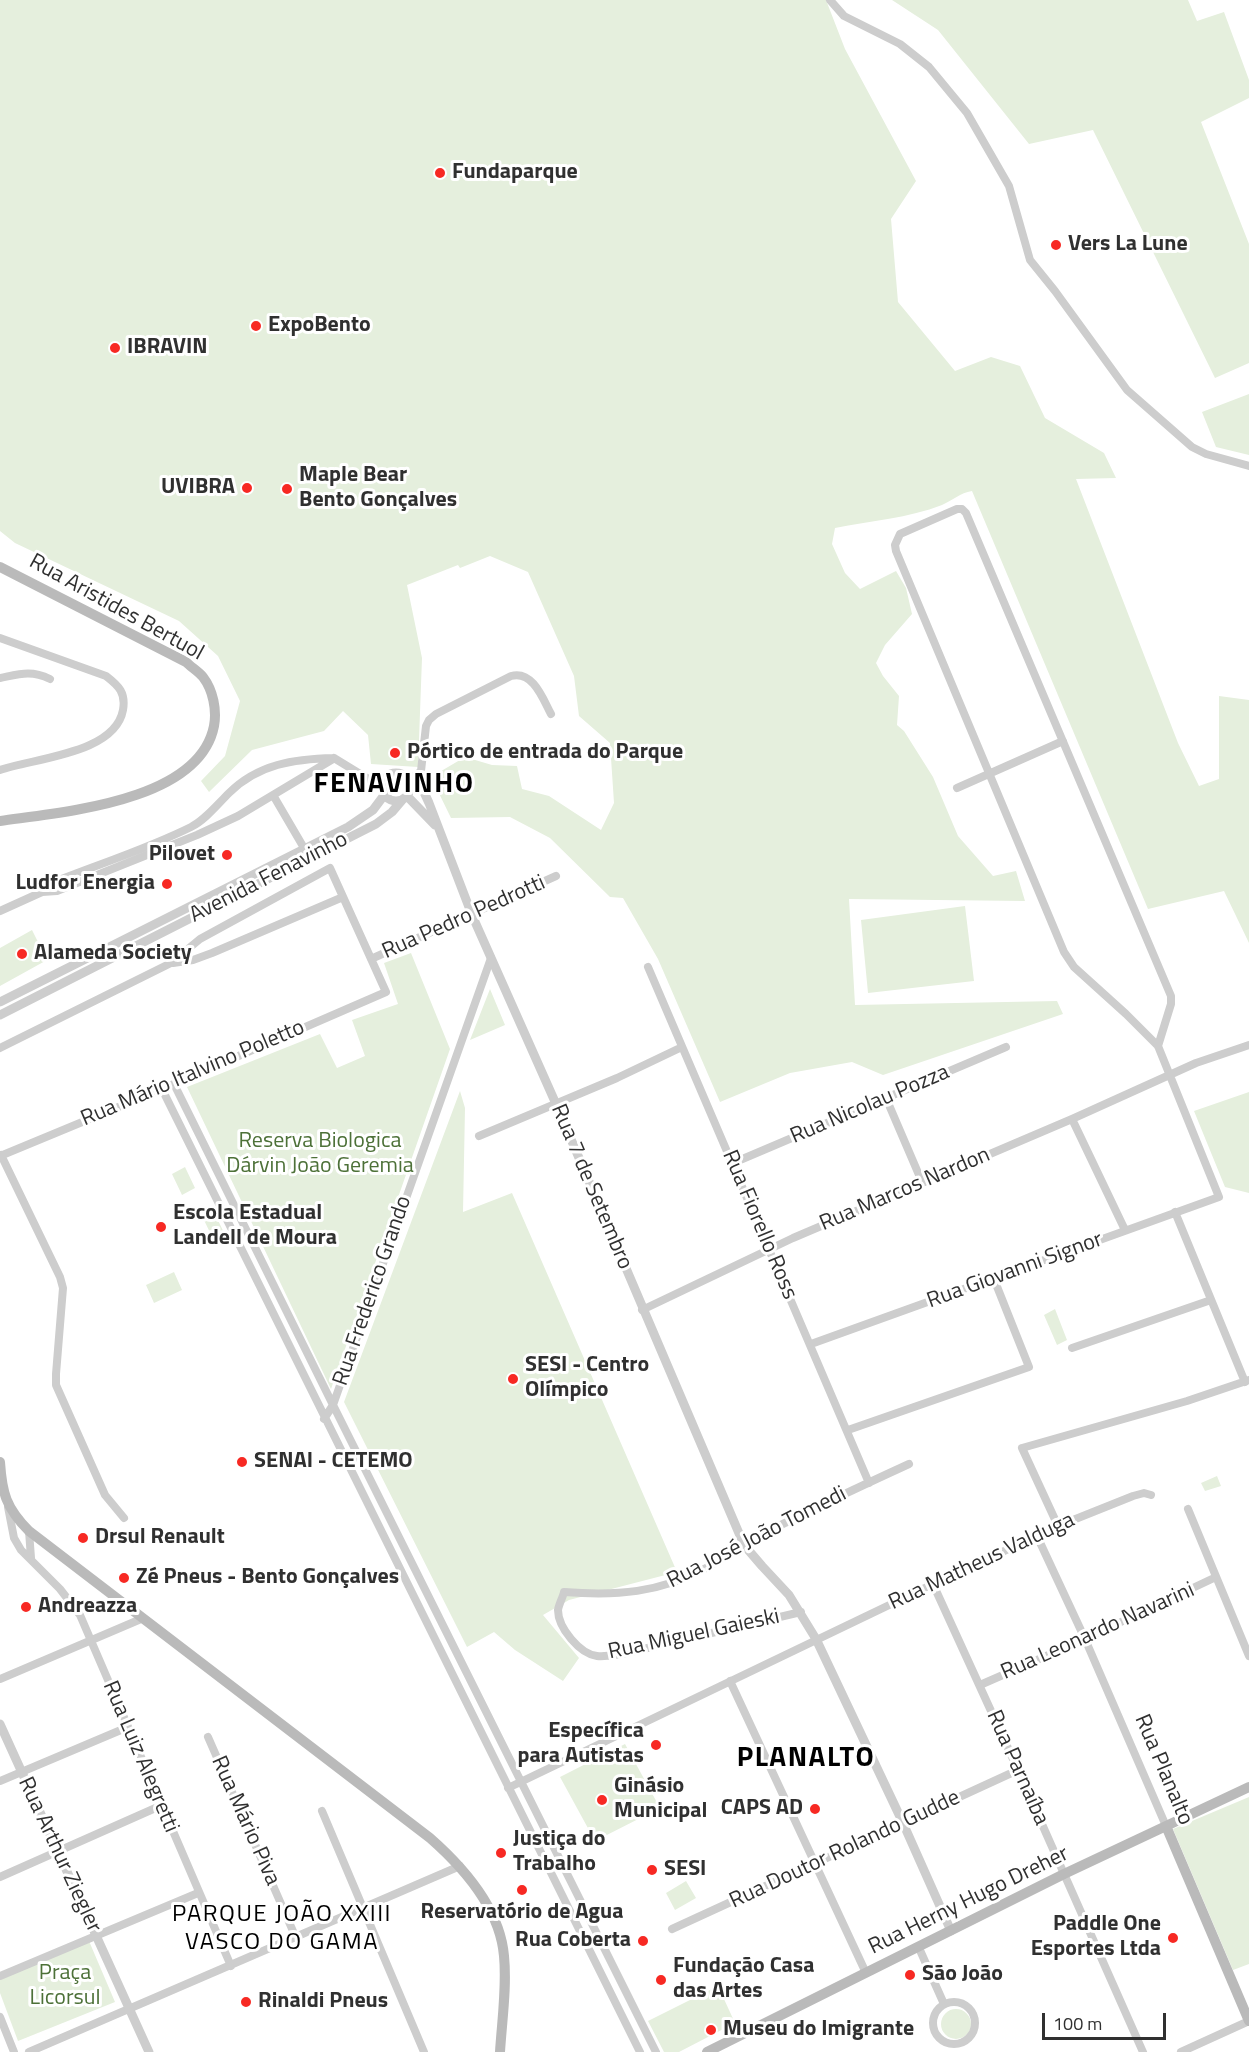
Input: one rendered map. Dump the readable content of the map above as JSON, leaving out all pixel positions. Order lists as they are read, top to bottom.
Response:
{
  "streets": {
    "main road": ["Rua Aristides Bertuol", "Rua Planalto", "Rua Herny Hugo Dreher"],
    "street": [
      "Avenida Fenavinho",
      "Rua Pedro Pedrotti",
      "Rua Mário Italvino Poletto",
      "Rua Nicolau Pozza",
      "Rua 7 de Setembro",
      "Rua Marcos Nardon",
      "Rua Fiorello Ross",
      "Rua Giovanni Signor",
      "Rua Frederico Grando",
      "Rua José João Tomedi",
      "Rua Matheus Valduga",
      "Rua Leonardo Navarini",
      "Rua Miguel Gaieski",
      "Rua Luiz Alegretti",
      "Rua Parnaíba",
      "Rua Mário Piva",
      "Rua Doutor Rolando Gudde",
      "Rua Arthur Ziegler"
    ]
  },
  "crossings": [
    ["Avenida Fenavinho", "Rua 7 de Setembro"],
    ["Rua Pedro Pedrotti", "Rua Mário Italvino Poletto"],
    ["Rua Pedro Pedrotti", "Rua 7 de Setembro"],
    ["Rua Nicolau Pozza", "Rua Fiorello Ross"],
    ["Rua 7 de Setembro", "Rua Marcos Nardon"],
    ["Rua 7 de Setembro", "Rua Frederico Grando"],
    ["Rua 7 de Setembro", "Rua José João Tomedi"],
    ["Rua 7 de Setembro", "Rua Matheus Valduga"],
    ["Rua 7 de Setembro", "Rua Miguel Gaieski"],
    ["Rua 7 de Setembro", "Rua Doutor Rolando Gudde"],
    ["Rua 7 de Setembro", "Rua Herny Hugo Dreher"],
    ["Rua Marcos Nardon", "Rua Fiorello Ross"],
    ["Rua Marcos Nardon", "Rua Giovanni Signor"],
    ["Rua Fiorello Ross", "Rua Giovanni Signor"],
    ["Rua Fiorello Ross", "Rua José João Tomedi"],
    ["Rua José João Tomedi", "Rua Miguel Gaieski"],
    ["Rua Matheus Valduga", "Rua Parnaíba"],
    ["Rua Matheus Valduga", "Rua Planalto"],
    ["Rua Leonardo Navarini", "Rua Parnaíba"],
    ["Rua Leonardo Navarini", "Rua Planalto"],
    ["Rua Parnaíba", "Rua Doutor Rolando Gudde"],
    ["Rua Parnaíba", "Rua Herny Hugo Dreher"],
    ["Rua Planalto", "Rua Herny Hugo Dreher"]
  ],
  "districts": ["FENAVINHO", "PLANALTO", "PARQUE JOÃO XXIII VASCO DO GAMA"],
  "parks": ["Reserva Biologica Dárvin João Geremia", "Praça Licorsul"],
  "places": [
    "Fundaparque",
    "Vers La Lune",
    "ExpoBento",
    "IBRAVIN",
    "UVIBRA",
    "Maple Bear Bento Gonçalves",
    "Pórtico de entrada do Parque",
    "Pilovet",
    "Ludfor Energia",
    "Alameda Society",
    "Escola Estadual Landell de Moura",
    "SESI - Centro Olímpico",
    "SENAI - CETEMO",
    "Drsul Renault",
    "Zé Pneus - Bento Gonçalves",
    "Andreazza",
    "Específica para Autistas",
    "Ginásio Municipal",
    "CAPS AD",
    "Justiça do Trabalho",
    "SESI",
    "Reservatório de Agua",
    "Paddle One Esportes Ltda",
    "Rua Coberta",
    "São João",
    "Fundação Casa das Artes",
    "Rinaldi Pneus",
    "Museu do Imigrante"
  ],
  "scale_bar": "100 m"
}
